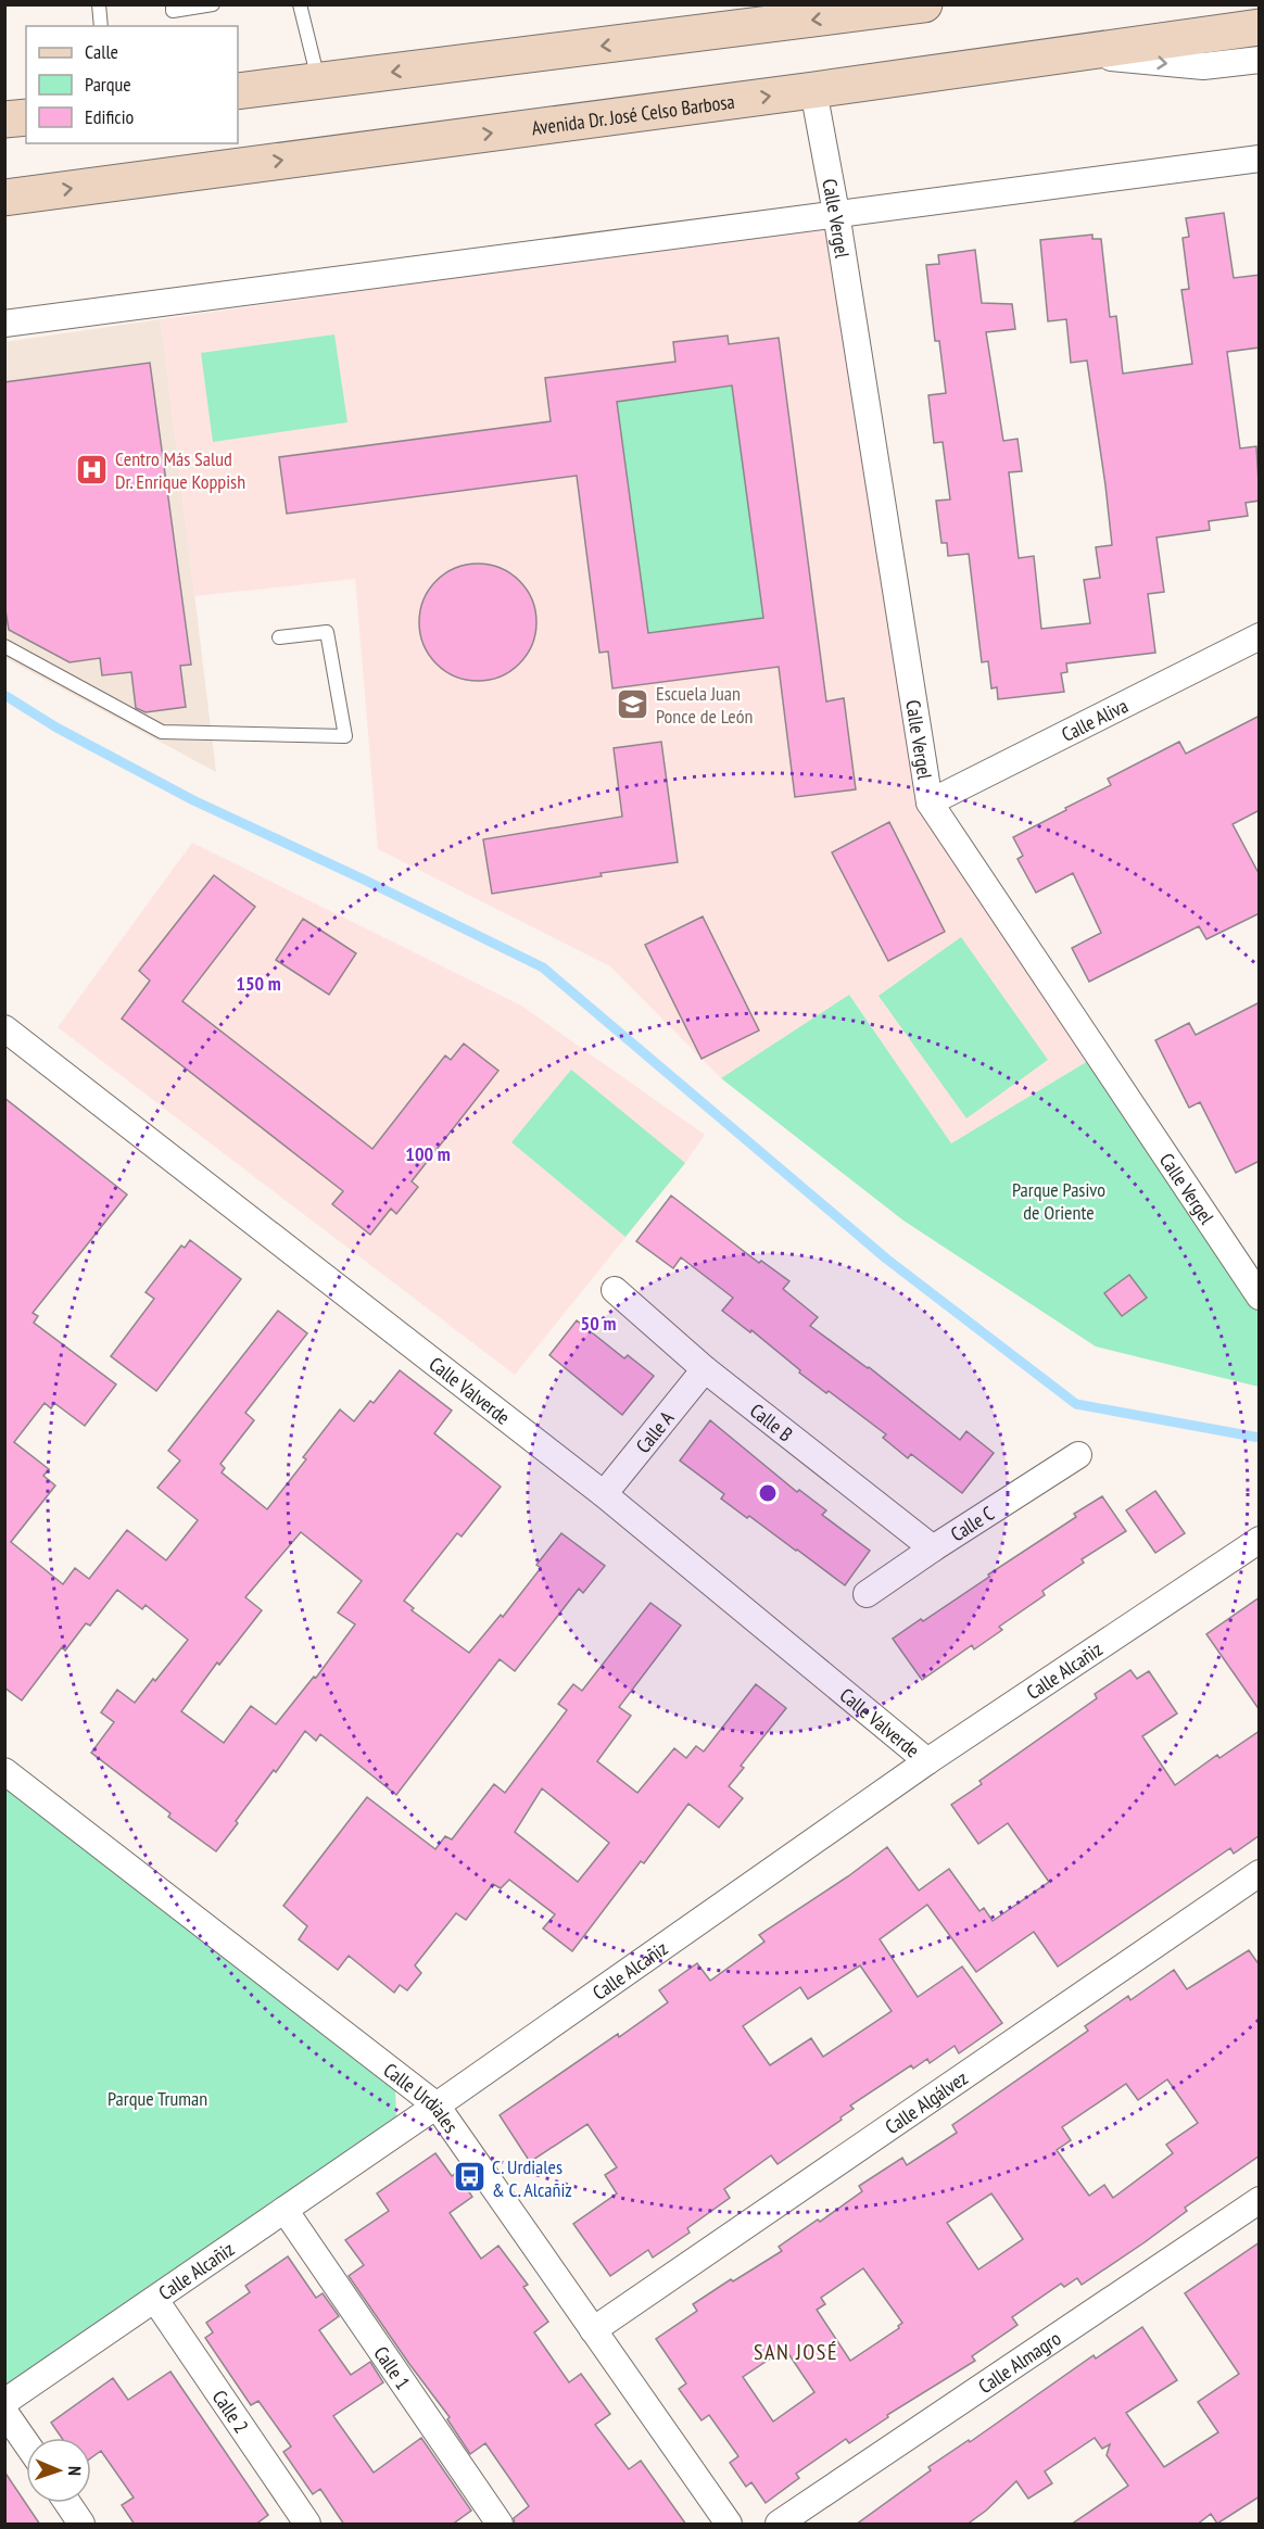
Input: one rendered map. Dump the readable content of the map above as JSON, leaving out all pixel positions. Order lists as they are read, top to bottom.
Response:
{
  "streets": {
    "main road": ["Avenida Dr. José Celso Barbosa"],
    "street": [
      "Calle Vergel",
      "Calle Aliva",
      "Calle Valverde",
      "Calle B",
      "Calle A",
      "Calle C",
      "Calle Alcañiz",
      "Calle Urdiales",
      "Calle Algálvez",
      "Calle Almagro",
      "Calle 1",
      "Calle 2"
    ]
  },
  "crossings": [
    ["Avenida Dr. José Celso Barbosa", "Calle Vergel"],
    ["Calle Vergel", "Calle Aliva"],
    ["Calle Valverde", "Calle A"],
    ["Calle Valverde", "Calle Alcañiz"],
    ["Calle B", "Calle A"],
    ["Calle B", "Calle C"],
    ["Calle Alcañiz", "Calle Urdiales"],
    ["Calle Alcañiz", "Calle 1"],
    ["Calle Alcañiz", "Calle 2"],
    ["Calle Urdiales", "Calle Algálvez"]
  ],
  "districts": ["SAN JOSÉ"],
  "parks": ["Parque Pasivo de Oriente", "Parque Truman"],
  "places": {
    "hospital": ["Centro Más Salud Dr. Enrique Koppish"],
    "school or university": ["Escuela Juan Ponce de León"],
    "bus stop": ["C. Urdiales & C. Alcañiz"]
  },
  "legend": ["Calle", "Parque", "Edificio"],
  "north": "right",
  "rings": ["150 m", "100 m", "50 m"]
}
